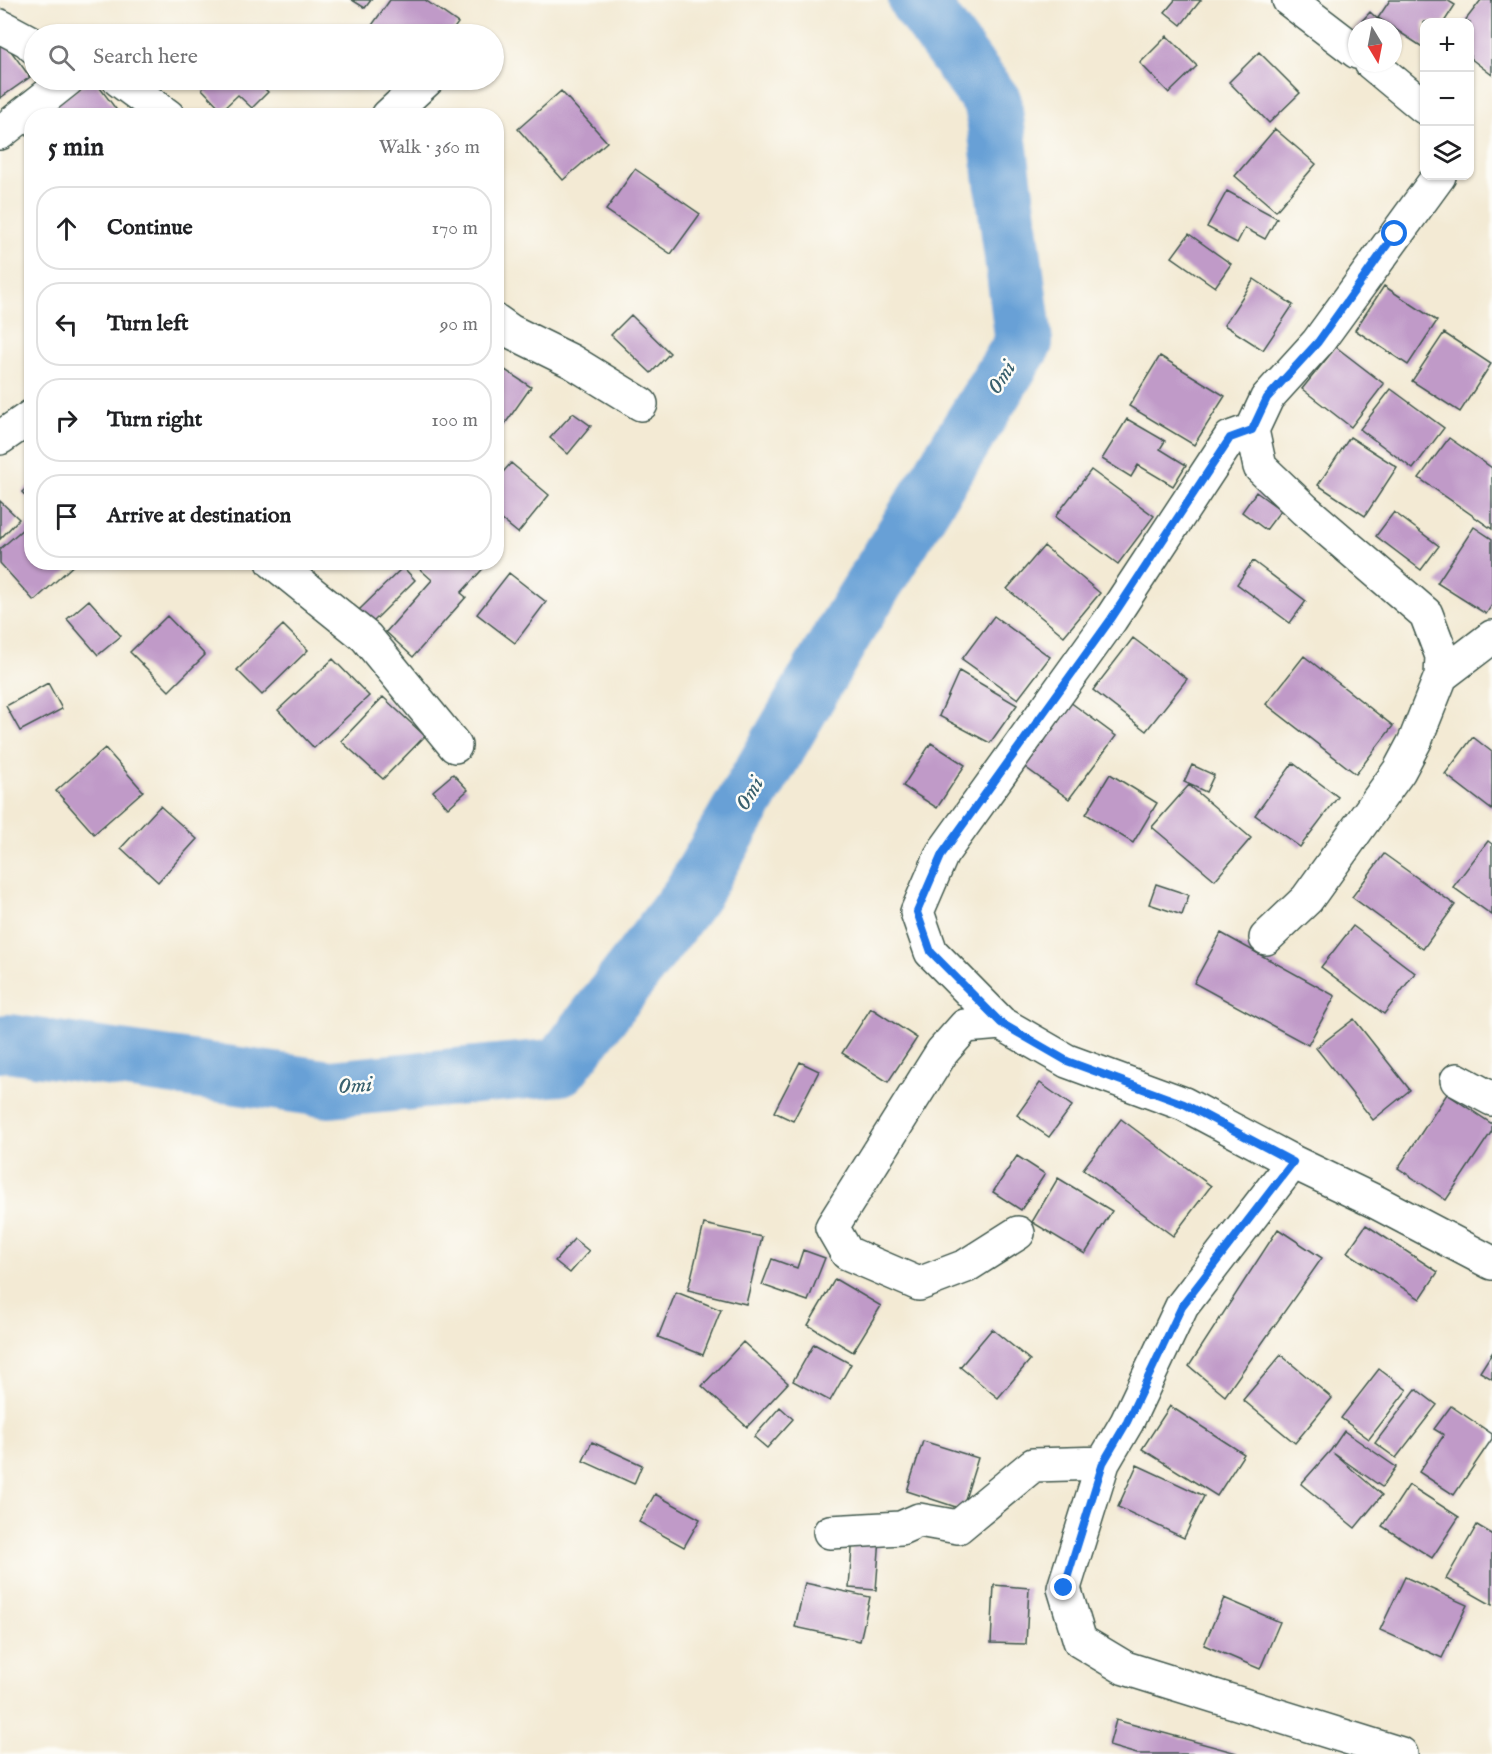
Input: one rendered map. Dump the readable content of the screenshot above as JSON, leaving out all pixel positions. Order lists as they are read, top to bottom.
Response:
{
  "water": ["Omi"],
  "north": "bottom",
  "page": {
    "map_buttons": ["+", "−"],
    "search": "Search here",
    "heading": ["5 min", "Walk · 360 m"],
    "list": [
      ["Continue", "170 m"],
      ["Turn left", "90 m"],
      ["Turn right", "100 m"],
      "Arrive at destination"
    ]
  }
}
